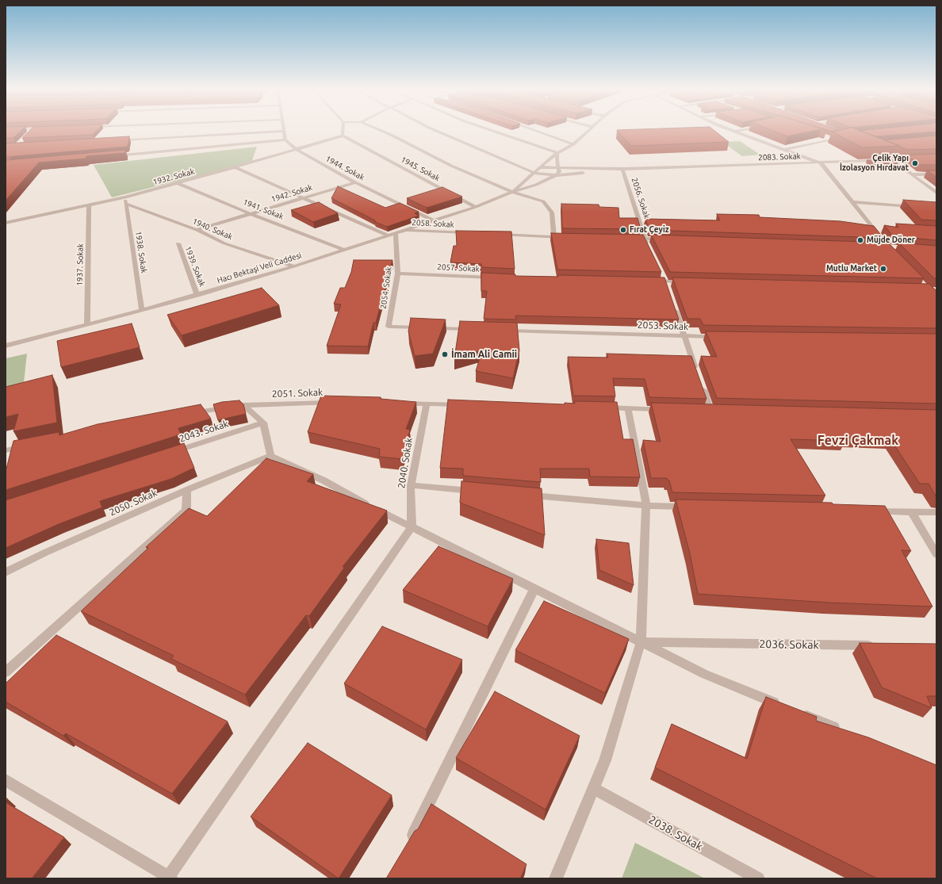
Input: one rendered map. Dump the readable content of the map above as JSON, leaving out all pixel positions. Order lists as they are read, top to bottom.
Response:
{
  "streets": {
    "street": [
      "2083. Sokak",
      "1944. Sokak",
      "1945. Sokak",
      "1932. Sokak",
      "1942. Sokak",
      "2056. Sokak",
      "1941. Sokak",
      "2058. Sokak",
      "1940. Sokak",
      "1938. Sokak",
      "1937. Sokak",
      "1939. Sokak",
      "Hacı Bektaşi Veli Caddesi",
      "2057. Sokak",
      "2054. Sokak",
      "2053. Sokak",
      "2051. Sokak",
      "2043. Sokak",
      "2040. Sokak",
      "2050. Sokak",
      "2036. Sokak",
      "2038. Sokak"
    ]
  },
  "crossings": [
    ["2083. Sokak", "2056. Sokak"],
    ["1944. Sokak", "1932. Sokak"],
    ["1944. Sokak", "1942. Sokak"],
    ["1944. Sokak", "Hacı Bektaşi Veli Caddesi"],
    ["1945. Sokak", "1932. Sokak"],
    ["1945. Sokak", "Hacı Bektaşi Veli Caddesi"],
    ["1932. Sokak", "1941. Sokak"],
    ["1932. Sokak", "1938. Sokak"],
    ["1932. Sokak", "1937. Sokak"],
    ["1942. Sokak", "1941. Sokak"],
    ["1942. Sokak", "1940. Sokak"],
    ["1941. Sokak", "Hacı Bektaşi Veli Caddesi"],
    ["2058. Sokak", "Hacı Bektaşi Veli Caddesi"],
    ["1940. Sokak", "1938. Sokak"],
    ["1940. Sokak", "Hacı Bektaşi Veli Caddesi"],
    ["1938. Sokak", "Hacı Bektaşi Veli Caddesi"],
    ["1937. Sokak", "Hacı Bektaşi Veli Caddesi"],
    ["1939. Sokak", "Hacı Bektaşi Veli Caddesi"],
    ["Hacı Bektaşi Veli Caddesi", "2054. Sokak"],
    ["2057. Sokak", "2054. Sokak"]
  ],
  "districts": ["Fevzi Çakmak"],
  "places": [
    "Çelik Yapı İzolasyon Hırdavat",
    "Fırat Çeyiz",
    "Müjde Döner",
    "Mutlu Market",
    "İmam Ali Camii"
  ]
}
